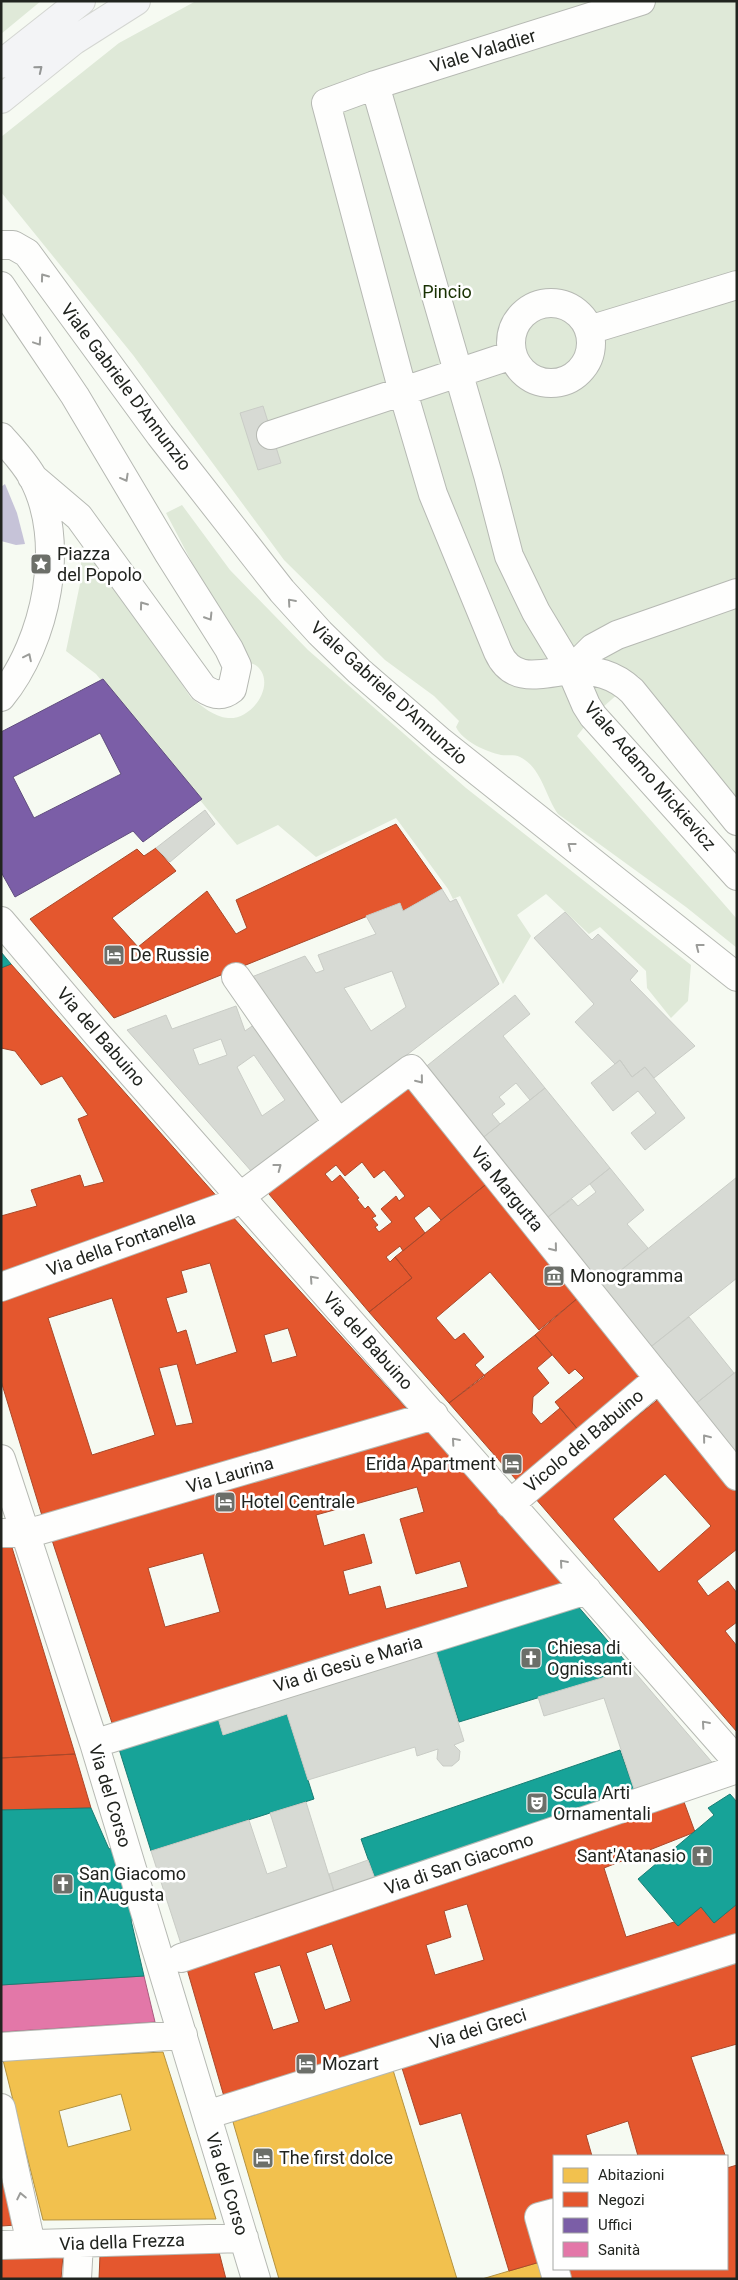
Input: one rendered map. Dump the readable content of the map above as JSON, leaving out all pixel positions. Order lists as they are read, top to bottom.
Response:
{
  "streets": {
    "street": [
      "Viale Valadier",
      "Viale Gabriele D'Annunzio",
      "Viale Adamo Mickievicz",
      "Via del Babuino",
      "Via Margutta",
      "Via della Fontanella",
      "Vicolo del Babuino",
      "Via Laurina",
      "Via di Gesù e Maria",
      "Via del Corso",
      "Via di San Giacomo",
      "Via dei Greci",
      "Via della Frezza"
    ]
  },
  "crossings": [
    ["Viale Valadier", "Viale Adamo Mickievicz"],
    ["Via del Babuino", "Via Margutta"],
    ["Via del Babuino", "Via della Fontanella"],
    ["Via del Babuino", "Vicolo del Babuino"],
    ["Via del Babuino", "Via Laurina"],
    ["Via del Babuino", "Via di Gesù e Maria"],
    ["Via Margutta", "Via della Fontanella"],
    ["Via Margutta", "Vicolo del Babuino"],
    ["Via Laurina", "Via del Corso"],
    ["Via del Corso", "Via della Frezza"]
  ],
  "one_way": ["Viale Gabriele D'Annunzio", "Via del Babuino"],
  "parks": ["Pincio"],
  "places": {
    "place": ["Piazza del Popolo"],
    "hotel": [
      "De Russie",
      "Erida Apartment",
      "Hotel Centrale",
      "Mozart",
      "The first dolce"
    ],
    "museum": ["Monogramma"],
    "church": ["Chiesa di Ognissanti", "Sant'Atanasio", "San Giacomo in Augusta"],
    "theatre": ["Scula Arti Ornamentali"]
  },
  "legend": [
    "Abitazioni",
    "Negozi",
    "Uffici",
    "Sanità"
  ]
}
